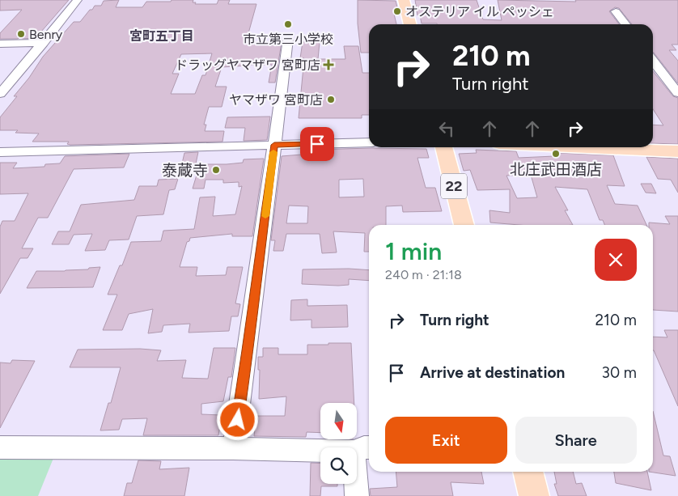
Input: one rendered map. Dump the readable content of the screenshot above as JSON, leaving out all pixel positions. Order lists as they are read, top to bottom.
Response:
{
  "streets": {
    "main road": ["22"]
  },
  "districts": ["宮町五丁目"],
  "places": {
    "other": [
      "オステリア イル ペッシェ",
      "市立第三小学校",
      "Benry",
      "ヤマザワ 宮町店",
      "北庄武田酒店",
      "泰蔵寺"
    ],
    "health": ["ドラッグヤマザワ 宮町店"]
  },
  "north": "bottom",
  "page": {
    "turn": ["210 m", "Turn right"],
    "heading": ["1 min", "240 m · 21:18"],
    "list": [
      {
        "name": "Turn right",
        "value": "210 m"
      },
      {
        "name": "Arrive at destination",
        "value": "30 m"
      }
    ],
    "buttons": ["Exit", "Share"]
  }
}
